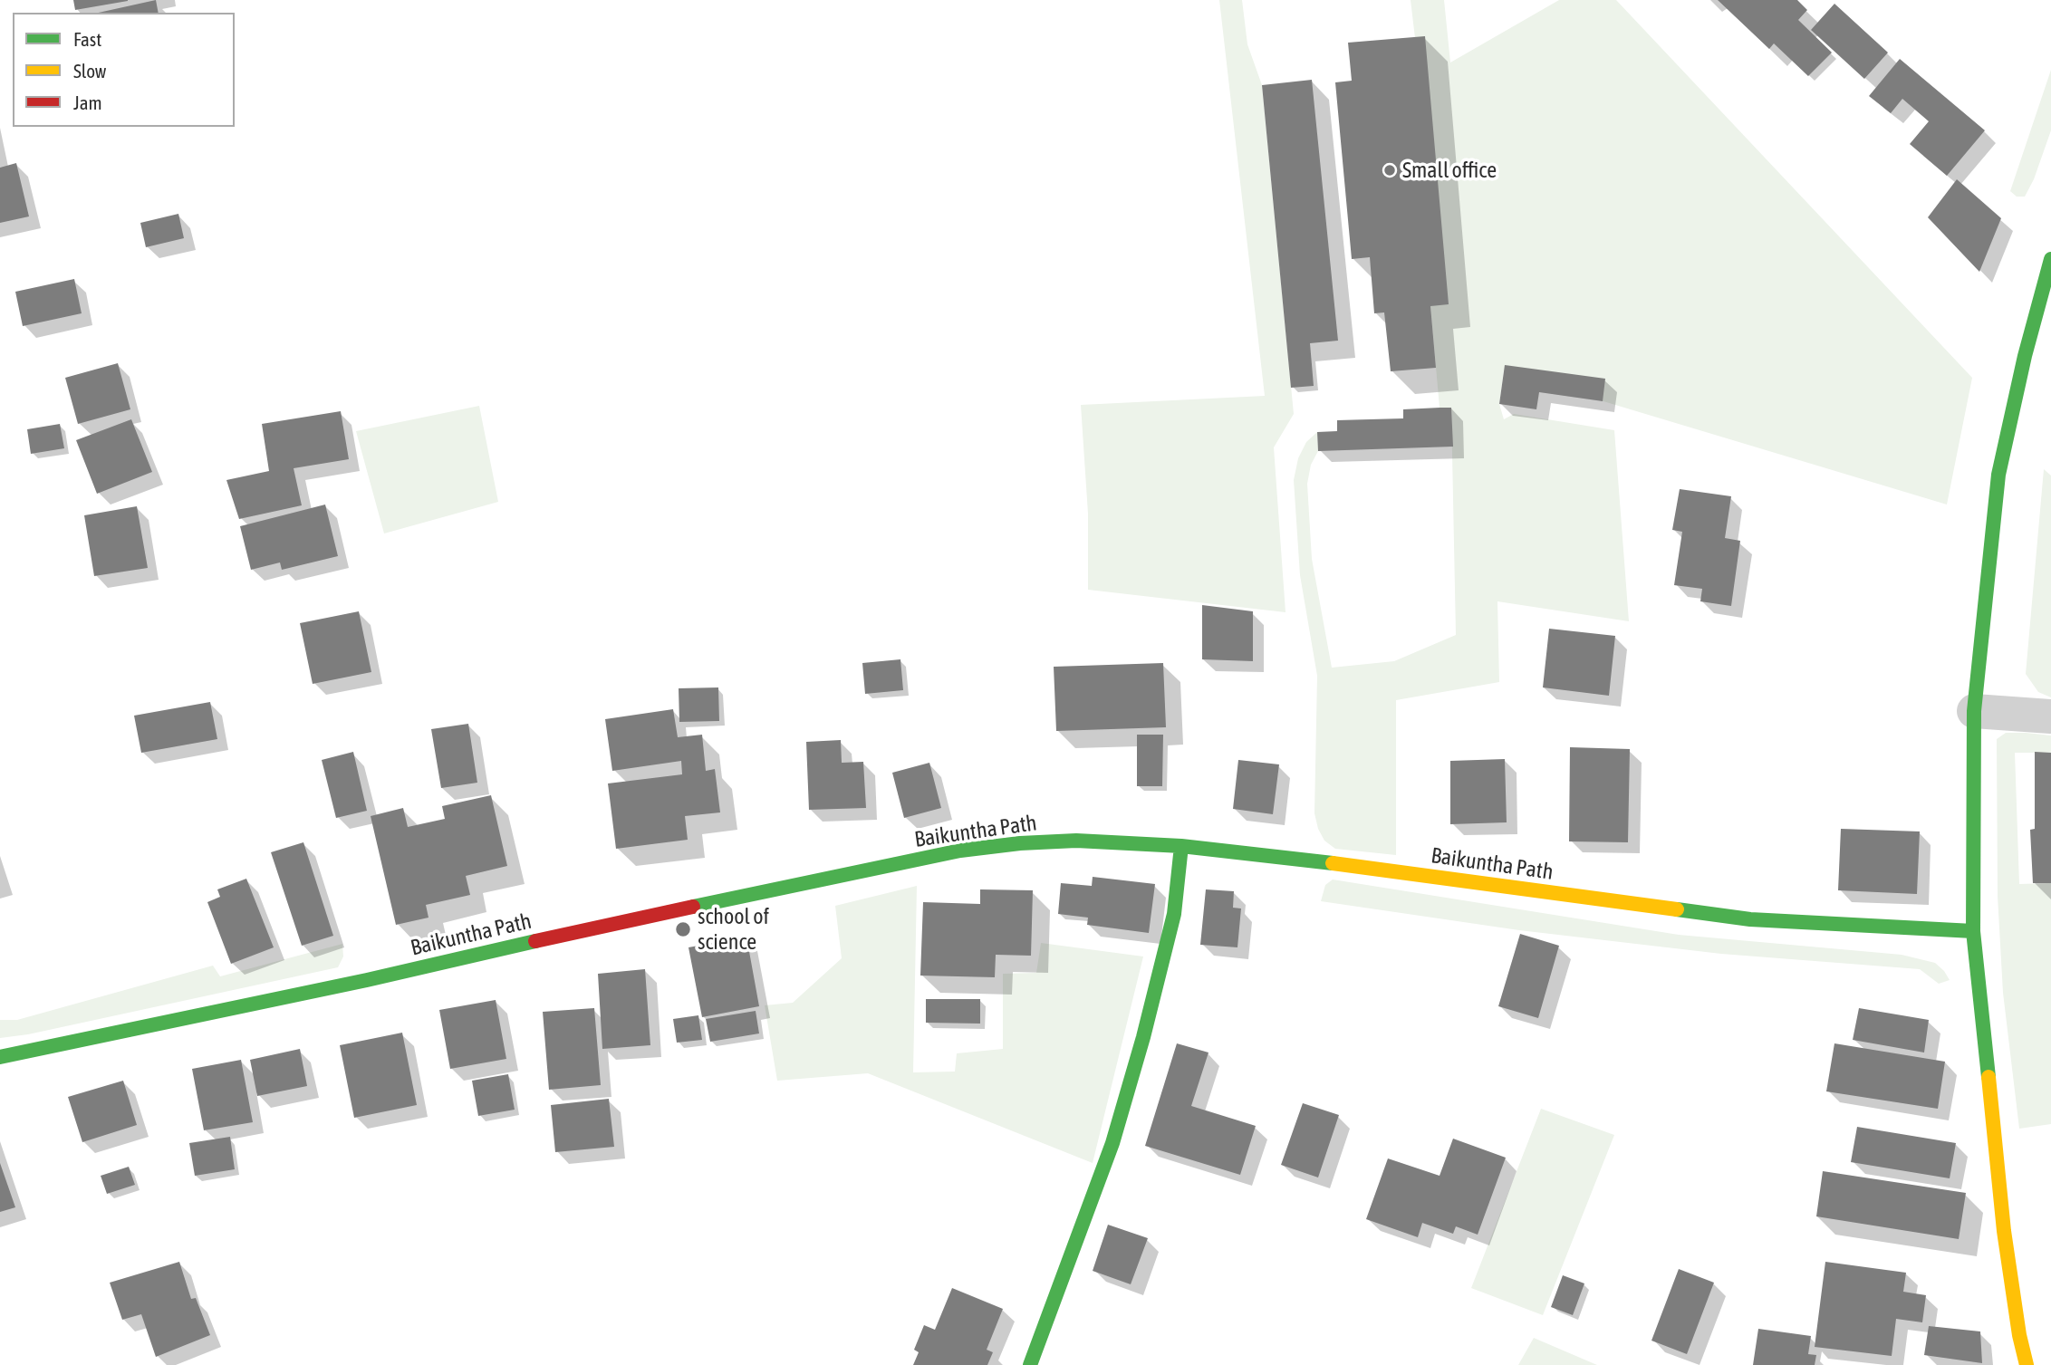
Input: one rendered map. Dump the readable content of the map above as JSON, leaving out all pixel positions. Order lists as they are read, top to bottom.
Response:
{
  "streets": {
    "street": ["Baikuntha Path"]
  },
  "places": ["Small office", "school of science"],
  "legend": ["Fast", "Slow", "Jam"]
}
